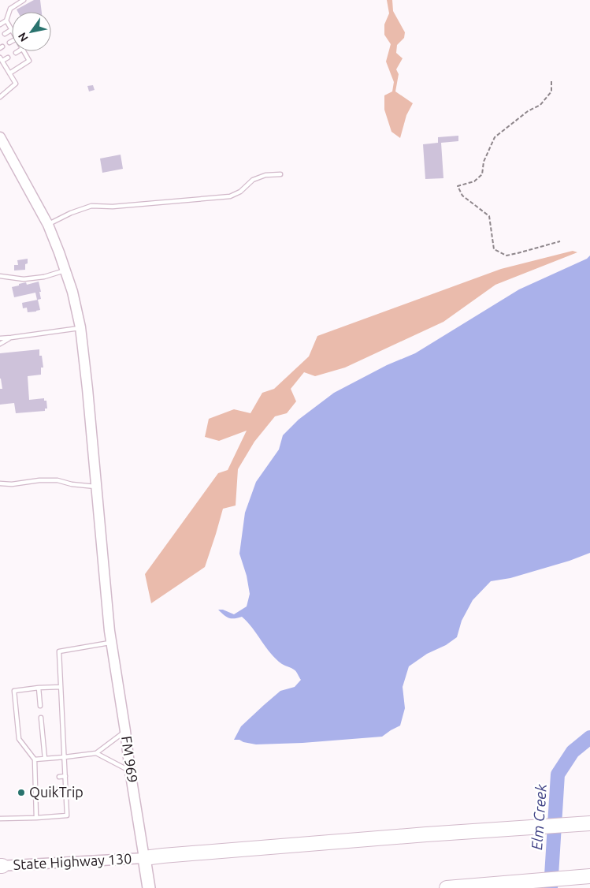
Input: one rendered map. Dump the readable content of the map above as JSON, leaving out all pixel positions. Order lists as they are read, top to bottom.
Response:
{
  "streets": {
    "main road": ["FM 969", "State Highway 130"]
  },
  "crossings": [
    ["FM 969", "State Highway 130"]
  ],
  "water": ["Elm Creek"],
  "places": ["QuikTrip"],
  "north": "bottom left"
}
